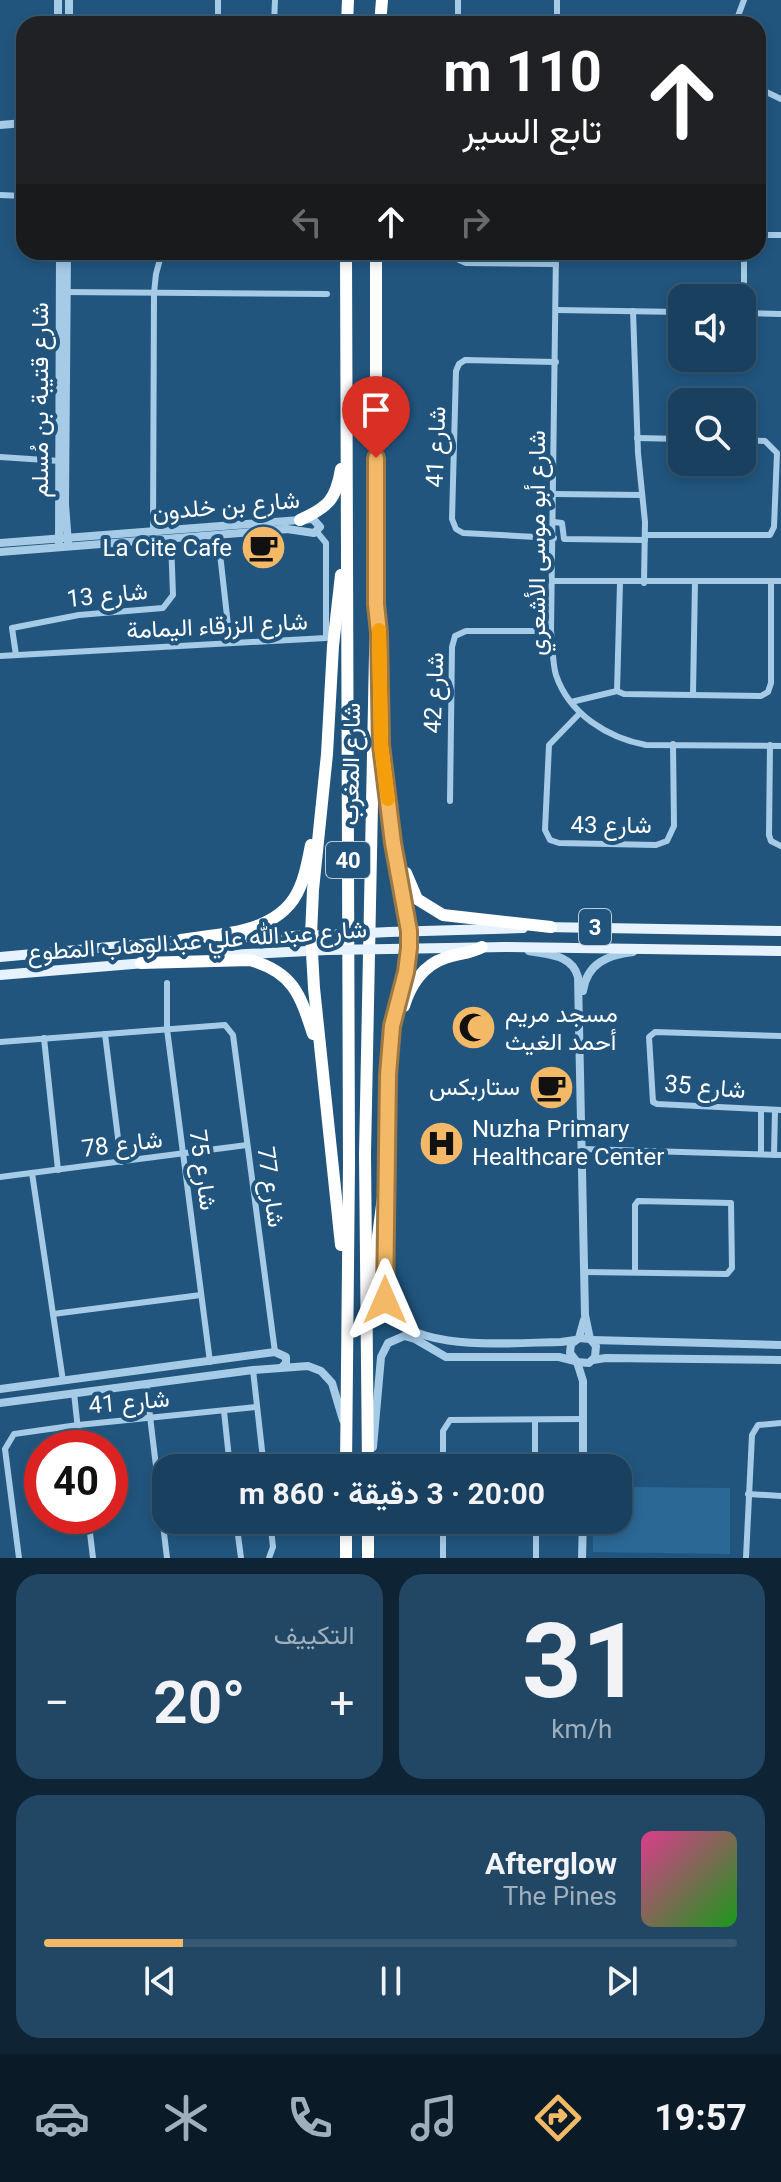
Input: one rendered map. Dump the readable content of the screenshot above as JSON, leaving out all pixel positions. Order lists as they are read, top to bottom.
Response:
{
  "streets": {
    "highway": ["شارع المغرب", "40"],
    "main road": ["3", "شارع عبدالله علي عبدالوهاب المطوع"],
    "street": [
      "شارع قتيبة بن مُسلم",
      "شارع 41",
      "شارع بن خلدون",
      "شارع أبو موسى الأشعري",
      "شارع 13",
      "شارع الزرقاء اليمامة",
      "شارع 42",
      "شارع 43",
      "شارع 35",
      "شارع 78",
      "شارع 75",
      "شارع 77"
    ]
  },
  "crossings": [
    ["شارع قتيبة بن مُسلم", "شارع بن خلدون"],
    ["شارع 41", "شارع أبو موسى الأشعري"],
    ["شارع بن خلدون", "شارع 13"],
    ["شارع بن خلدون", "شارع الزرقاء اليمامة"],
    ["شارع أبو موسى الأشعري", "شارع 42"],
    ["شارع أبو موسى الأشعري", "شارع 43"],
    ["شارع 13", "شارع الزرقاء اليمامة"],
    ["شارع 78", "شارع 75"],
    ["شارع 78", "شارع 77"],
    ["شارع 75", "شارع 77"]
  ],
  "places": {
    "cafe": ["La Cite Cafe", "ستاربكس"],
    "mosque": ["مسجد مريم أحمد الغيث"],
    "hospital": ["Nuzha Primary Healthcare Center"]
  },
  "page": {
    "turn": ["110 m", "تابع السير"],
    "limit": "40",
    "trip": "20:00 · 3 دقيقة · 860 m",
    "tile": [
      ["31", "km/h"],
      "التكييف"
    ],
    "heat": ["−", "20°", "+"],
    "song": ["Afterglow", "The Pines"],
    "tabs": "19:57"
  }
}
